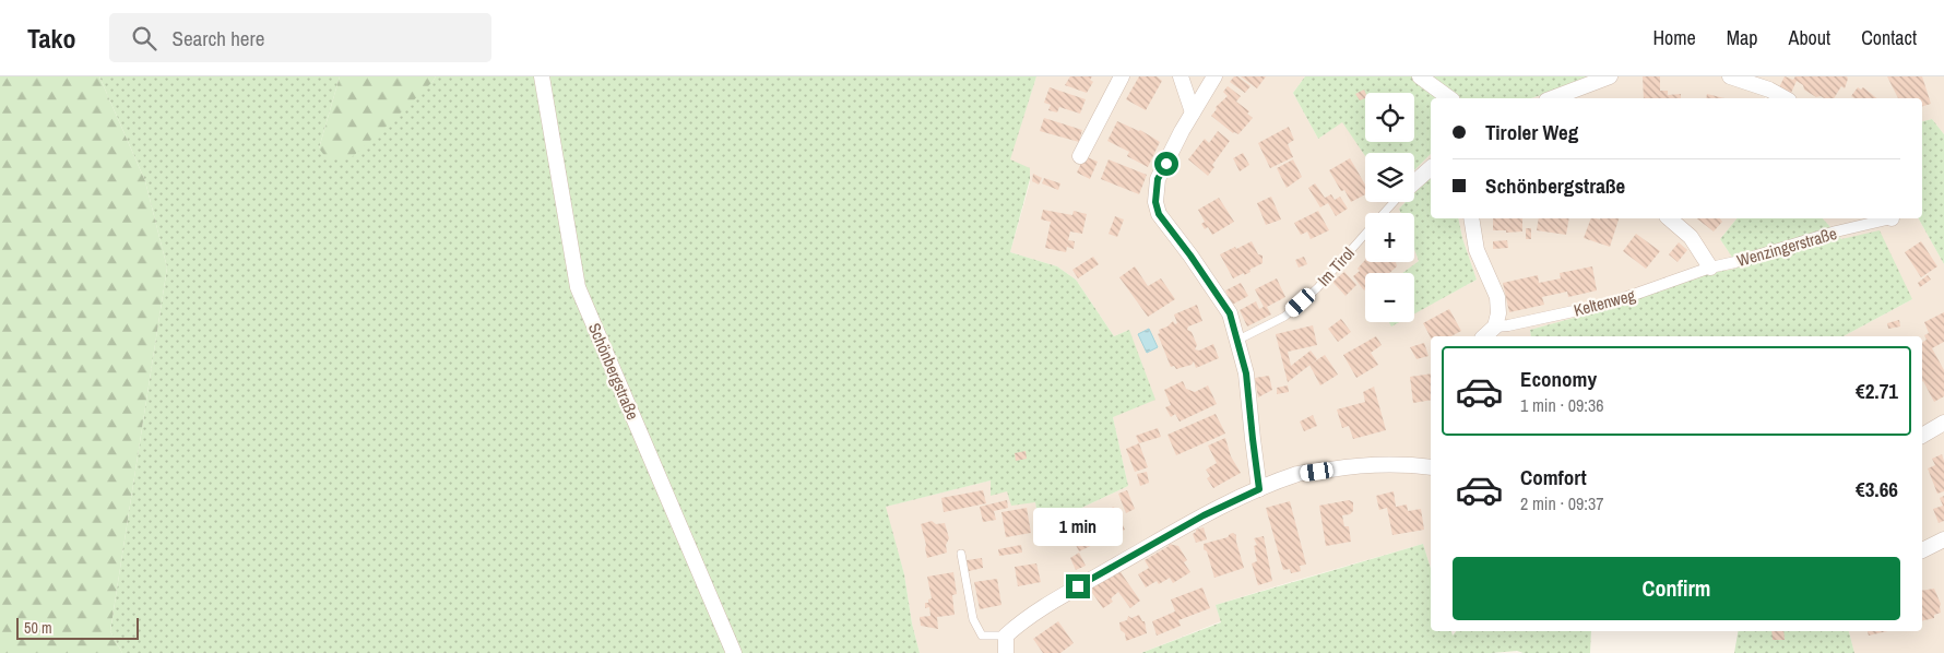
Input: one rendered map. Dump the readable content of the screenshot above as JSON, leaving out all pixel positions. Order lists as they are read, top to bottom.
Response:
{
  "streets": {
    "street": [
      "Wenzingerstraße",
      "Im Tirol",
      "Keltenweg",
      "Schönbergstraße"
    ]
  },
  "crossings": [
    ["Wenzingerstraße", "Keltenweg"]
  ],
  "scale_bar": "50 m",
  "page": {
    "header": "Tako",
    "search": "Search here",
    "nav": [
      "Home",
      "Map",
      "About",
      "Contact"
    ],
    "map_buttons": ["+", "−"],
    "banner": ["Tiroler Weg", "Schönbergstraße"],
    "list": [
      {
        "name": "Economy",
        "note": "1 min · 09:36",
        "value": "€2.71"
      },
      {
        "name": "Comfort",
        "note": "2 min · 09:37",
        "value": "€3.66"
      }
    ],
    "bubble": "1 min",
    "buttons": "Confirm",
    "scale": "50 m"
  }
}
